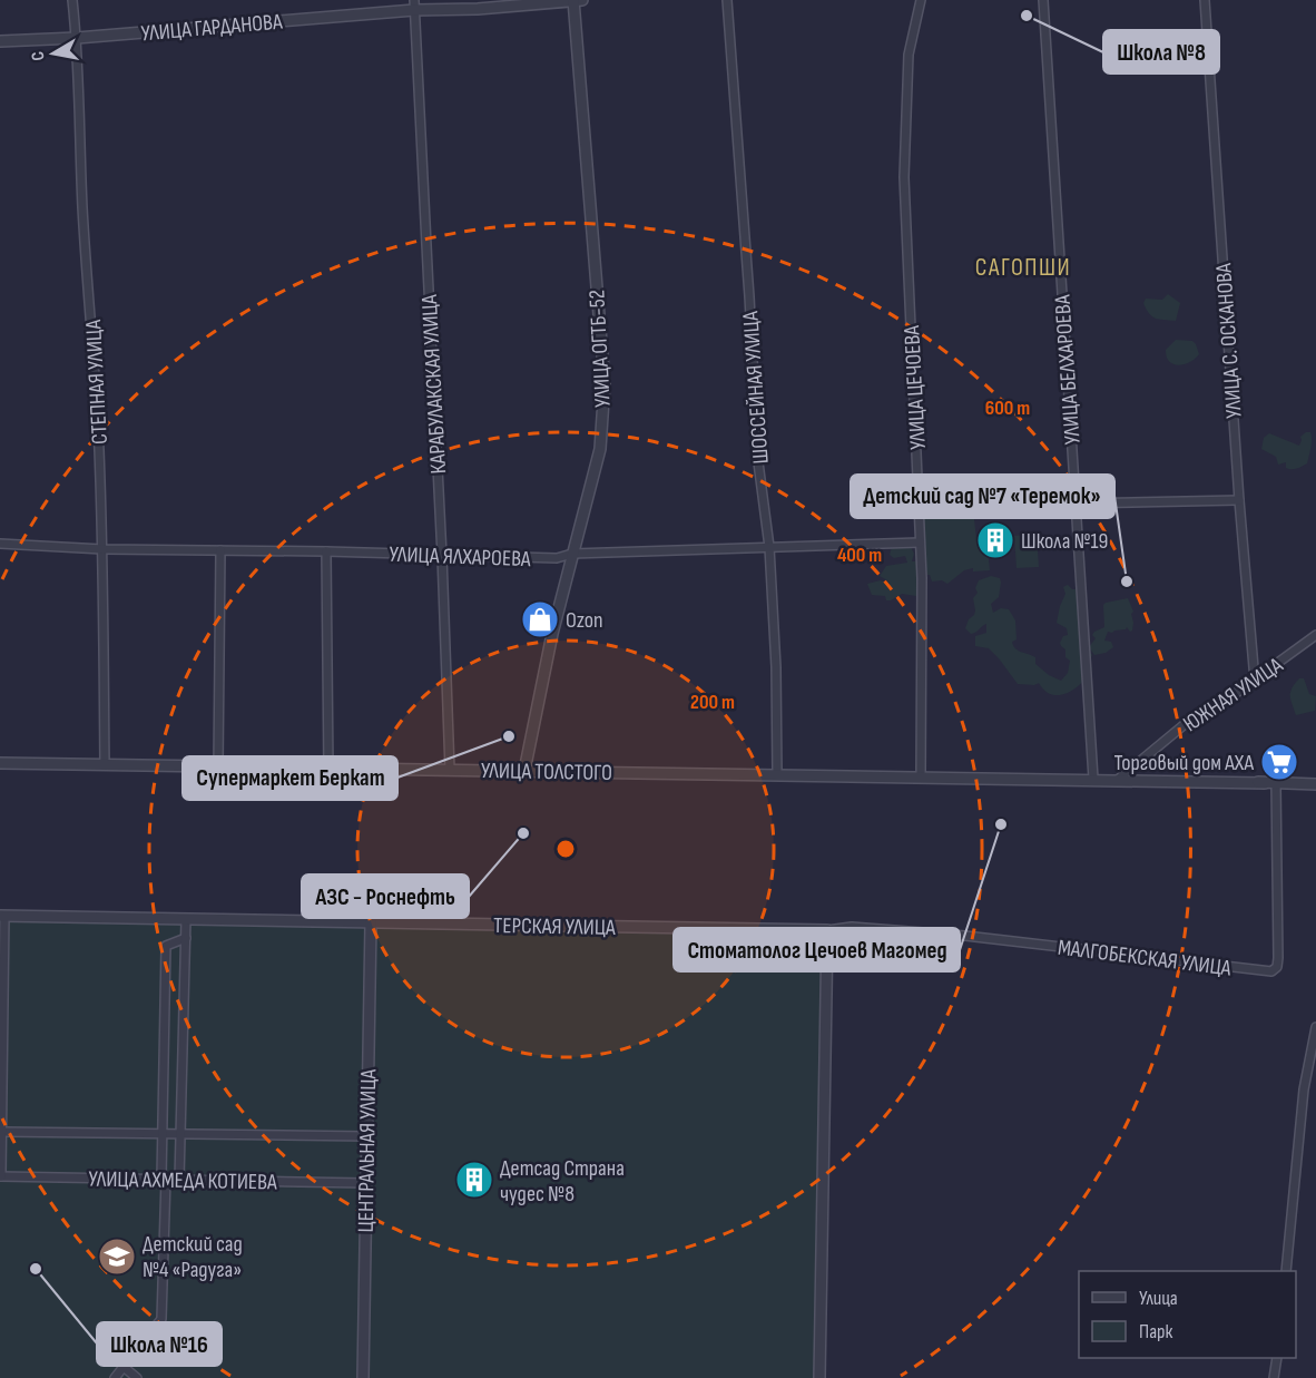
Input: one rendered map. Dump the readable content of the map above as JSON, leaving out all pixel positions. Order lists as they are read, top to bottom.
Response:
{
  "streets": {
    "street": [
      "УЛИЦА ГАРДАНОВА",
      "УЛИЦА С. ОСКАНОВА",
      "УЛИЦА ОГТБ-52",
      "УЛИЦА БЕЛХАРОЕВА",
      "СТЕПНАЯ УЛИЦА",
      "КАРАБУЛАКСКАЯ УЛИЦА",
      "ШОССЕЙНАЯ УЛИЦА",
      "УЛИЦА ЦЕЧОЕВА",
      "УЛИЦА ЯЛХАРОЕВА",
      "ЮЖНАЯ УЛИЦА",
      "УЛИЦА ТОЛСТОГО",
      "ТЕРСКАЯ УЛИЦА",
      "МАЛГОБЕКСКАЯ УЛИЦА",
      "ЦЕНТРАЛЬНАЯ УЛИЦА",
      "УЛИЦА АХМЕДА КОТИЕВА"
    ]
  },
  "crossings": [
    ["УЛИЦА ГАРДАНОВА", "УЛИЦА ОГТБ-52"],
    ["УЛИЦА ГАРДАНОВА", "СТЕПНАЯ УЛИЦА"],
    ["УЛИЦА ГАРДАНОВА", "КАРАБУЛАКСКАЯ УЛИЦА"],
    ["УЛИЦА С. ОСКАНОВА", "ЮЖНАЯ УЛИЦА"],
    ["УЛИЦА ОГТБ-52", "УЛИЦА ЯЛХАРОЕВА"],
    ["УЛИЦА ОГТБ-52", "УЛИЦА ТОЛСТОГО"],
    ["УЛИЦА БЕЛХАРОЕВА", "УЛИЦА ТОЛСТОГО"],
    ["СТЕПНАЯ УЛИЦА", "УЛИЦА ЯЛХАРОЕВА"],
    ["СТЕПНАЯ УЛИЦА", "УЛИЦА ТОЛСТОГО"],
    ["КАРАБУЛАКСКАЯ УЛИЦА", "УЛИЦА ЯЛХАРОЕВА"],
    ["КАРАБУЛАКСКАЯ УЛИЦА", "УЛИЦА ТОЛСТОГО"],
    ["ШОССЕЙНАЯ УЛИЦА", "УЛИЦА ЯЛХАРОЕВА"],
    ["ШОССЕЙНАЯ УЛИЦА", "УЛИЦА ТОЛСТОГО"],
    ["УЛИЦА ЦЕЧОЕВА", "УЛИЦА ЯЛХАРОЕВА"],
    ["УЛИЦА ЦЕЧОЕВА", "УЛИЦА ТОЛСТОГО"],
    ["ТЕРСКАЯ УЛИЦА", "МАЛГОБЕКСКАЯ УЛИЦА"],
    ["ТЕРСКАЯ УЛИЦА", "ЦЕНТРАЛЬНАЯ УЛИЦА"],
    ["ЦЕНТРАЛЬНАЯ УЛИЦА", "УЛИЦА АХМЕДА КОТИЕВА"]
  ],
  "districts": ["САГОПШИ"],
  "places": {
    "other": [
      "Школа №8",
      "Детский сад №7 «Теремок»",
      "Супермаркет Беркат",
      "Стоматолог Цечоев Магомед",
      "АЗС - Роснефть",
      "Школа №16"
    ],
    "building": ["Школа №19", "Детсад Страна чудес №8"],
    "shop": ["Ozon"],
    "supermarket": ["Торговый дом АХА"],
    "school or university": ["Детский сад №4 «Радуга»"]
  },
  "legend": ["Улица", "Парк"],
  "north": "left",
  "rings": ["600 m", "400 m", "200 m"]
}
